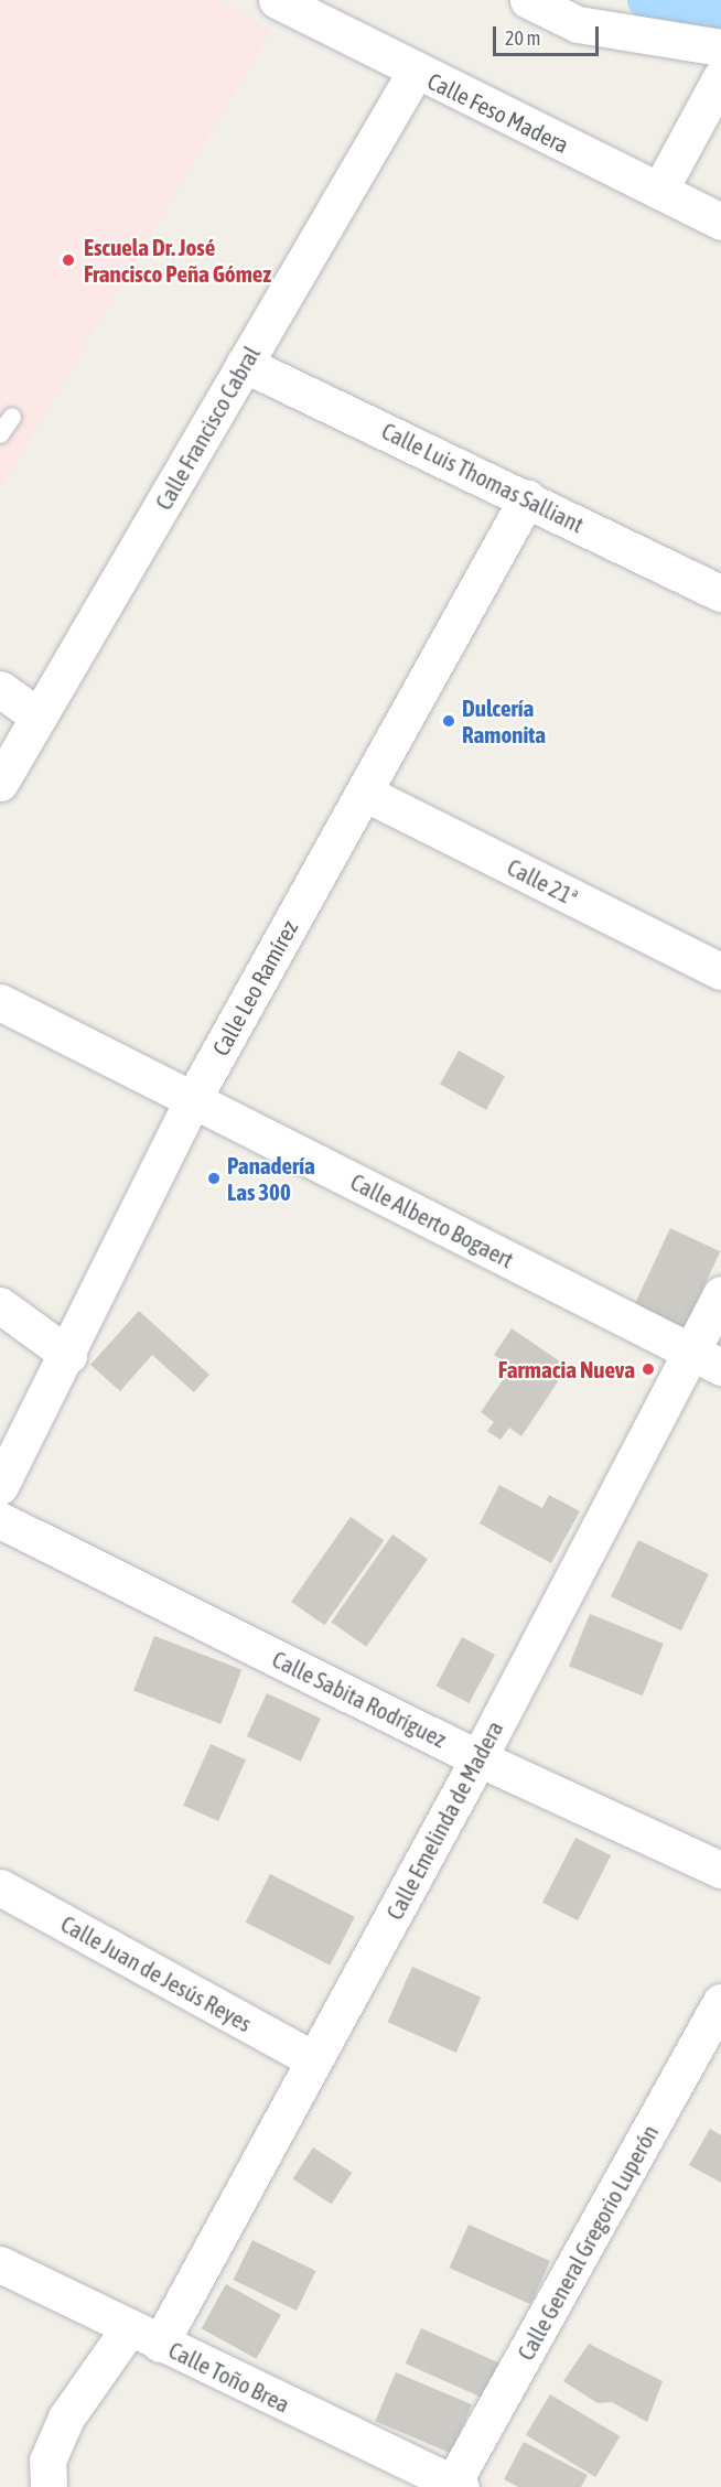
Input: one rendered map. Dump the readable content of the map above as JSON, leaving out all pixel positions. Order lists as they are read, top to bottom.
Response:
{
  "streets": {
    "street": [
      "Calle Feso Madera",
      "Calle Francisco Cabral",
      "Calle Luis Thomas Salliant",
      "Calle 21ª",
      "Calle Leo Ramírez",
      "Calle Alberto Bogaert",
      "Calle Sabita Rodríguez",
      "Calle Emelinda de Madera",
      "Calle Juan de Jesús Reyes",
      "Calle General Gregorio Luperón",
      "Calle Toño Brea"
    ]
  },
  "crossings": [
    ["Calle Feso Madera", "Calle Francisco Cabral"],
    ["Calle Francisco Cabral", "Calle Luis Thomas Salliant"],
    ["Calle Luis Thomas Salliant", "Calle Leo Ramírez"],
    ["Calle 21ª", "Calle Leo Ramírez"],
    ["Calle Leo Ramírez", "Calle Alberto Bogaert"],
    ["Calle Alberto Bogaert", "Calle Emelinda de Madera"],
    ["Calle Sabita Rodríguez", "Calle Emelinda de Madera"],
    ["Calle Emelinda de Madera", "Calle Juan de Jesús Reyes"],
    ["Calle Emelinda de Madera", "Calle Toño Brea"],
    ["Calle General Gregorio Luperón", "Calle Toño Brea"]
  ],
  "places": [
    "Escuela Dr. José Francisco Peña Gómez",
    "Dulcería Ramonita",
    "Panadería Las 300",
    "Farmacia Nueva"
  ],
  "scale_bar": "20 m"
}
